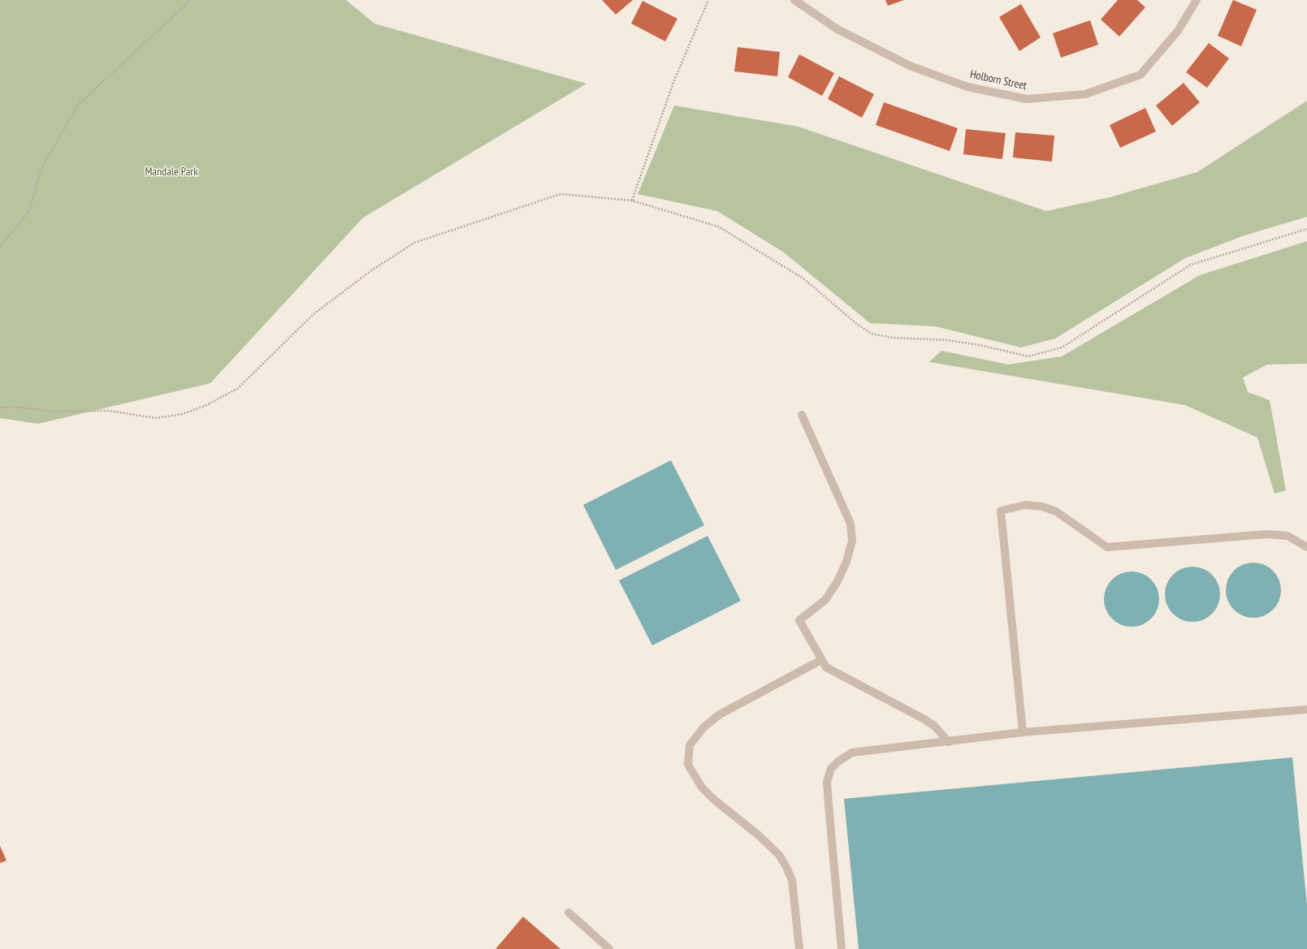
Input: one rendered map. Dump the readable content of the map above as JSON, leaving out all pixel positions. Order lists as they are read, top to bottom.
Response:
{
  "streets": {
    "street": ["Holborn Street"]
  },
  "parks": ["Mandale Park"]
}
